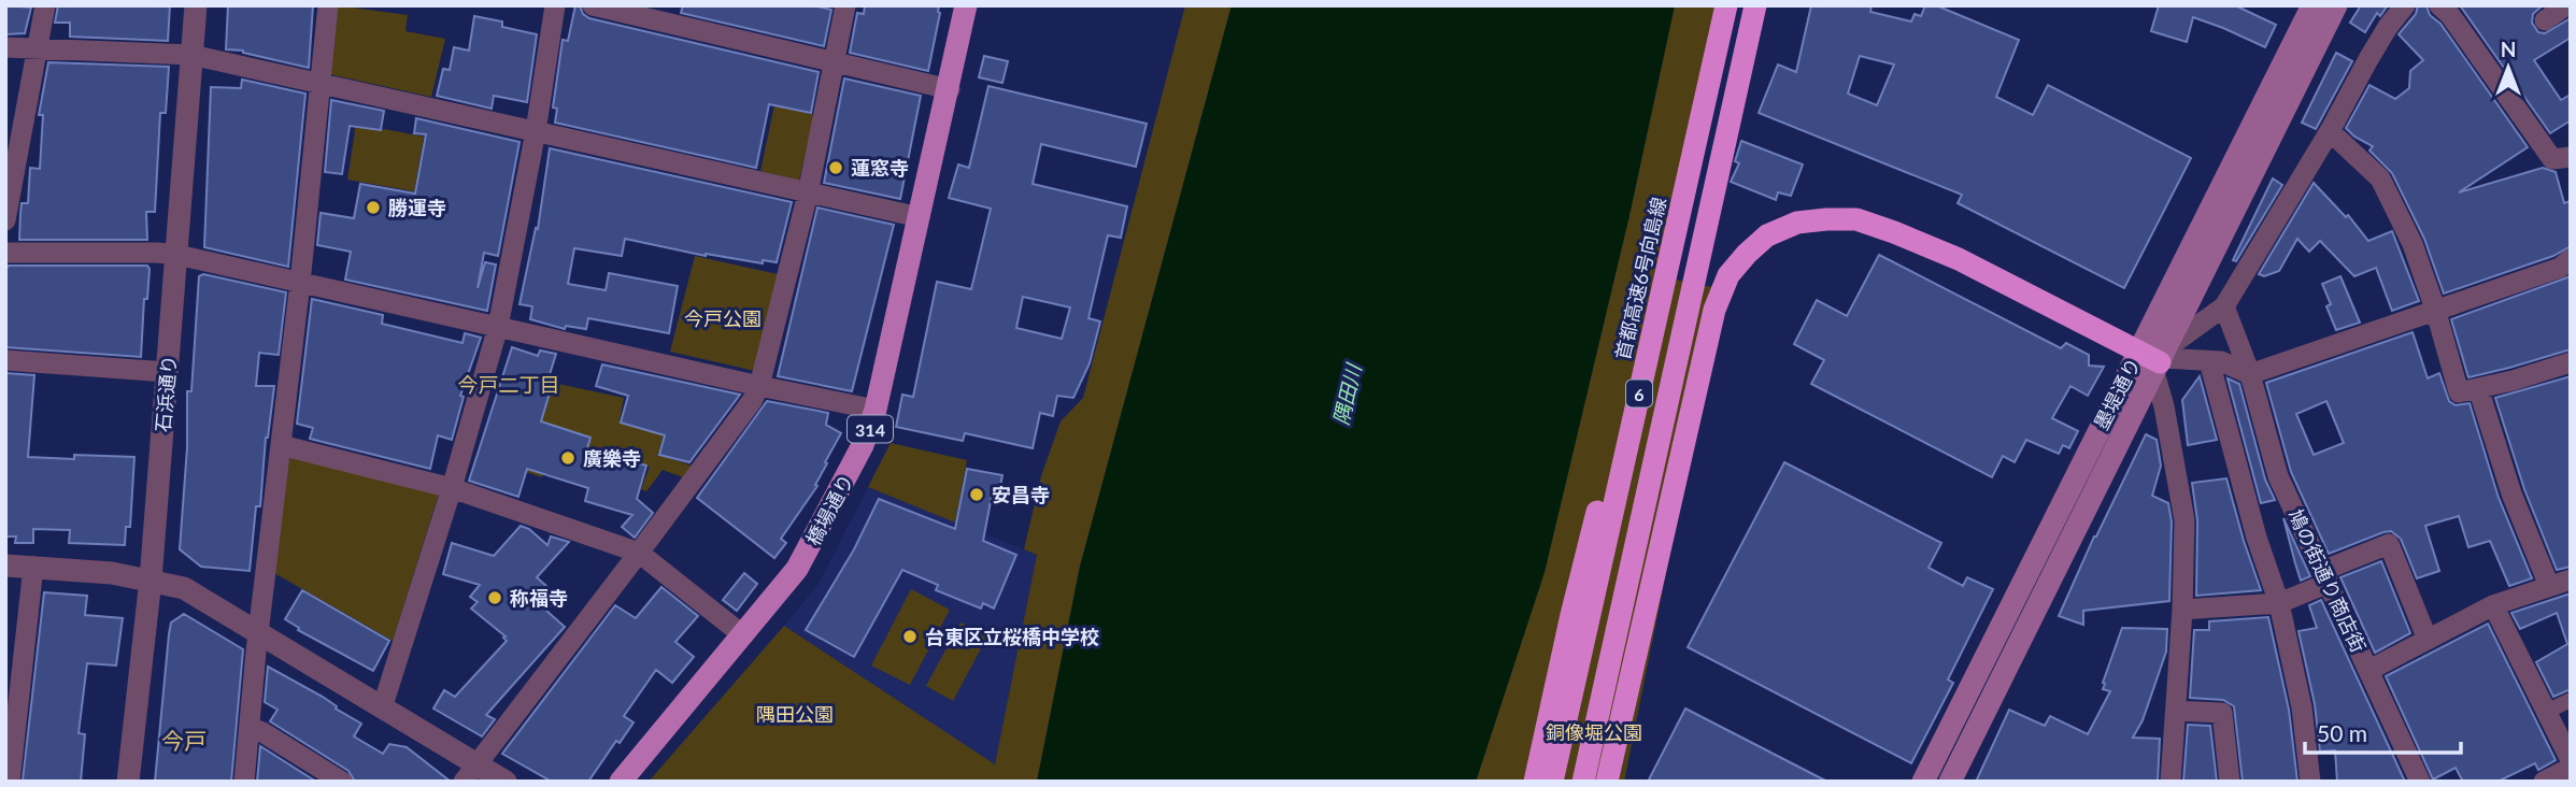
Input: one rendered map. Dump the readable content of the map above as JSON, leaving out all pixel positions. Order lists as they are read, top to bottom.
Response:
{
  "streets": {
    "highway": ["首都高速6号向島線", "6"],
    "main road": ["墨堤通り", "314", "橋場通り"],
    "street": ["石浜通り", "鳩の街通り商店街"]
  },
  "districts": ["今戸二丁目", "今戸"],
  "water": ["隅田川"],
  "parks": ["今戸公園", "隅田公園", "銅像堀公園"],
  "places": [
    "蓮窓寺",
    "勝運寺",
    "廣樂寺",
    "安昌寺",
    "称福寺",
    "台東区立桜橋中学校"
  ],
  "scale_bar": "50 m",
  "north": "top"
}
